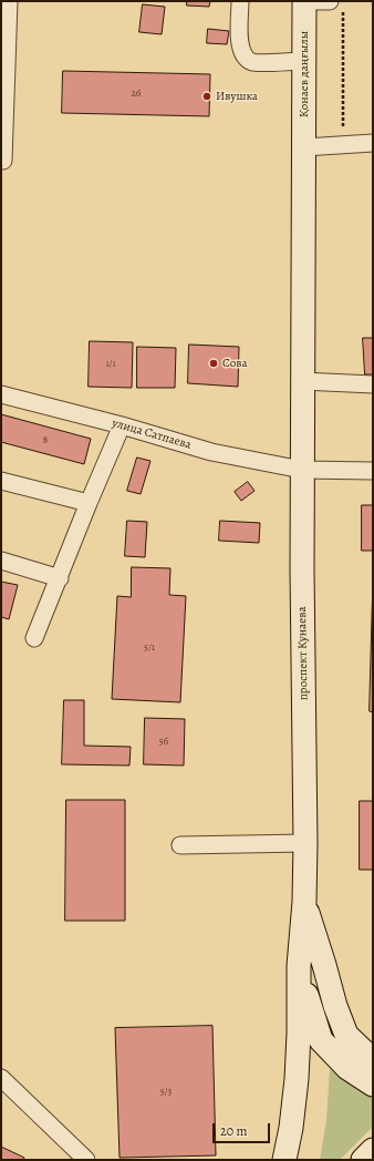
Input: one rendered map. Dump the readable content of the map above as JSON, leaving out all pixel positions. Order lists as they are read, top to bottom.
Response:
{
  "streets": {
    "main road": ["Қонаев даңғылы", "проспект Кунаева"],
    "street": ["улица Сатпаева"]
  },
  "crossings": [
    ["Қонаев даңғылы", "проспект Кунаева"],
    ["улица Сатпаева", "проспект Кунаева"]
  ],
  "places": ["Ивушка", "Сова"],
  "house_numbers": [
    "2б",
    "1/1",
    "8",
    "5/1",
    "5б",
    "5/3"
  ],
  "scale_bar": "20 m"
}
